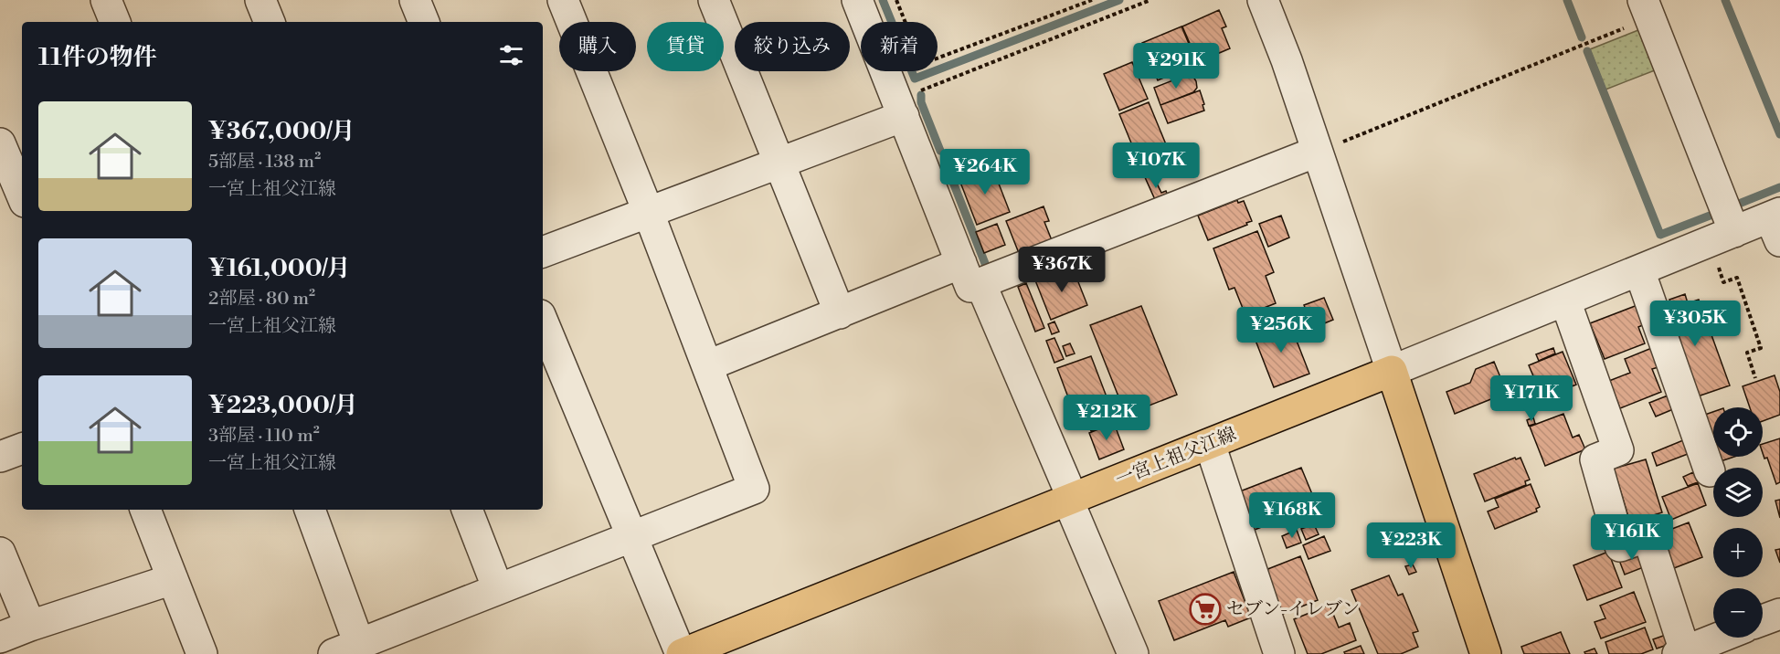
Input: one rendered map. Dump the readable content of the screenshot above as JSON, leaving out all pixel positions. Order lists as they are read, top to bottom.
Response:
{
  "streets": {
    "main road": ["一宮上祖父江線"]
  },
  "places": {
    "supermarket": ["セブン-イレブン"]
  },
  "page": {
    "chip": [
      "購入",
      "賃貸",
      "絞り込み",
      "新着"
    ],
    "heading": "11件の物件",
    "price": [
      "¥291K",
      "¥107K",
      "¥264K",
      "¥367K",
      "¥305K",
      "¥256K",
      "¥171K",
      "¥212K",
      "¥168K",
      "¥161K",
      "¥223K"
    ],
    "list": [
      {
        "name": "¥367,000/月",
        "note": "5部屋 · 138 m² · 一宮上祖父江線"
      },
      {
        "name": "¥161,000/月",
        "note": "2部屋 · 80 m² · 一宮上祖父江線"
      },
      {
        "name": "¥223,000/月",
        "note": "3部屋 · 110 m² · 一宮上祖父江線"
      }
    ],
    "map_buttons": ["+", "−"]
  }
}
